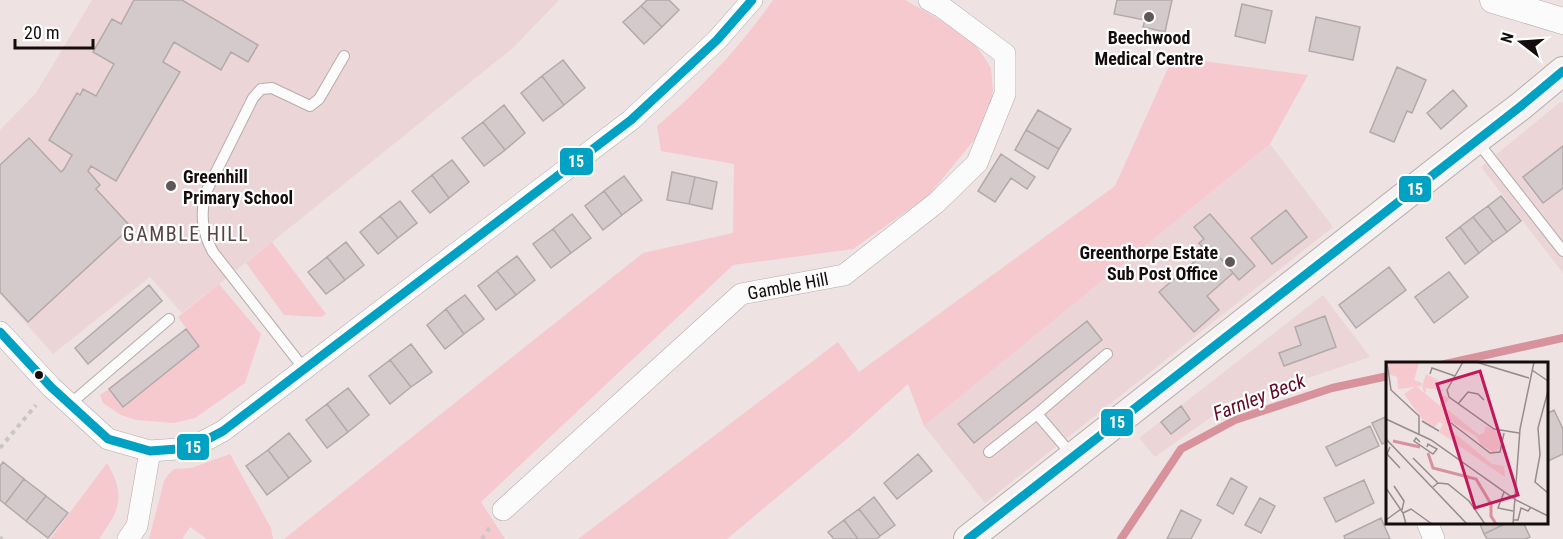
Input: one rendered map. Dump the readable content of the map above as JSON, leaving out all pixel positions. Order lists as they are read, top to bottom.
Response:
{
  "streets": {
    "street": ["Gamble Hill"]
  },
  "districts": ["GAMBLE HILL"],
  "water": ["Farnley Beck"],
  "places": ["Beechwood Medical Centre", "Greenhill Primary School", "Greenthorpe Estate Sub Post Office"],
  "lines": ["transit line 15"],
  "scale_bar": "20 m",
  "north": "left"
}
